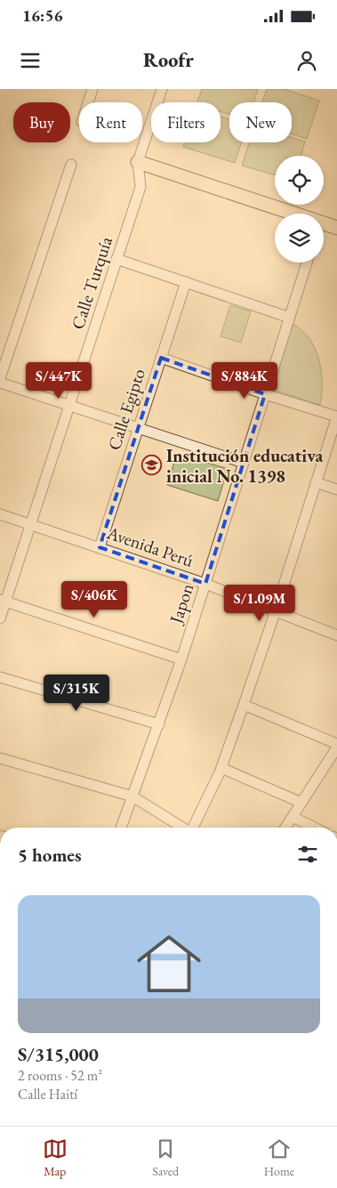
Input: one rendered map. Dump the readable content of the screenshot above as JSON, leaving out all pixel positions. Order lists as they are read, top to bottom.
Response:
{
  "streets": {
    "street": [
      "Calle Turquía",
      "Calle Egipto",
      "Avenida Perú",
      "Japon"
    ]
  },
  "crossings": [
    ["Calle Turquía", "Avenida Perú"],
    ["Calle Egipto", "Avenida Perú"],
    ["Avenida Perú", "Japon"]
  ],
  "places": {
    "school or university": ["Institución educativa inicial No. 1398"]
  },
  "page": {
    "status": "16:56",
    "header": "Roofr",
    "chip": [
      "Buy",
      "Rent",
      "Filters",
      "New"
    ],
    "price": [
      "S/447K",
      "S/884K",
      "S/406K",
      "S/1.09M",
      "S/315K"
    ],
    "heading": "5 homes",
    "list": [
      {
        "name": "S/315,000",
        "note": "2 rooms · 52 m² · Calle Haití"
      }
    ],
    "tabs": ["Map", "Saved", "Home"]
  }
}
